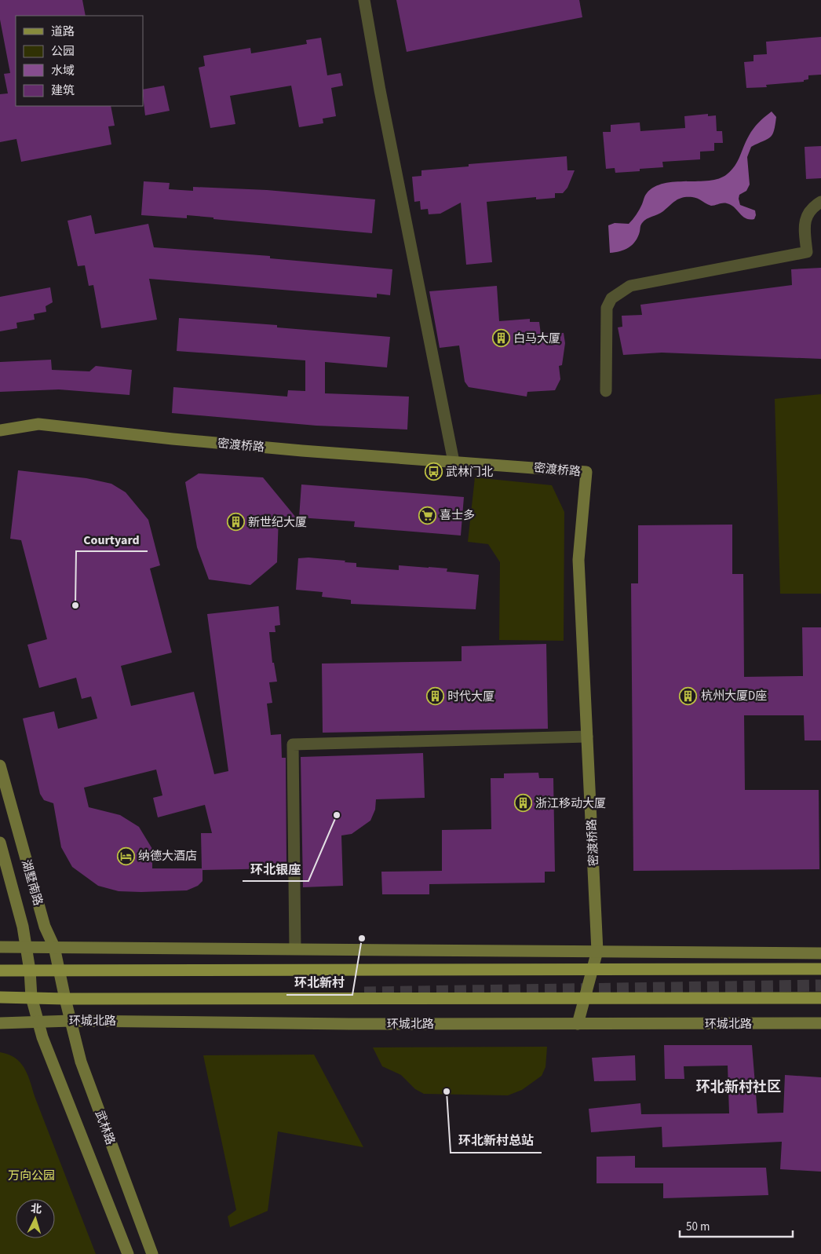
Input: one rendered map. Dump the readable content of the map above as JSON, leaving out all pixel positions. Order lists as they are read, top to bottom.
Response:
{
  "streets": {
    "main road": [
      "密渡桥路",
      "湖墅南路",
      "环城北路",
      "武林路"
    ]
  },
  "crossings": [
    ["密渡桥路", "环城北路"],
    ["湖墅南路", "环城北路"],
    ["湖墅南路", "武林路"],
    ["环城北路", "武林路"]
  ],
  "districts": ["环北新村社区"],
  "parks": ["万向公园"],
  "places": {
    "building": [
      "白马大厦",
      "新世纪大厦",
      "杭州大厦D座",
      "时代大厦",
      "浙江移动大厦"
    ],
    "bus stop": ["武林门北"],
    "supermarket": ["喜士多"],
    "other": [
      "Courtyard",
      "环北银座",
      "环北新村",
      "环北新村总站"
    ],
    "hotel": ["纳德大酒店"]
  },
  "legend": [
    "道路",
    "公园",
    "水域",
    "建筑"
  ],
  "scale_bar": "50 m",
  "north": "top"
}
